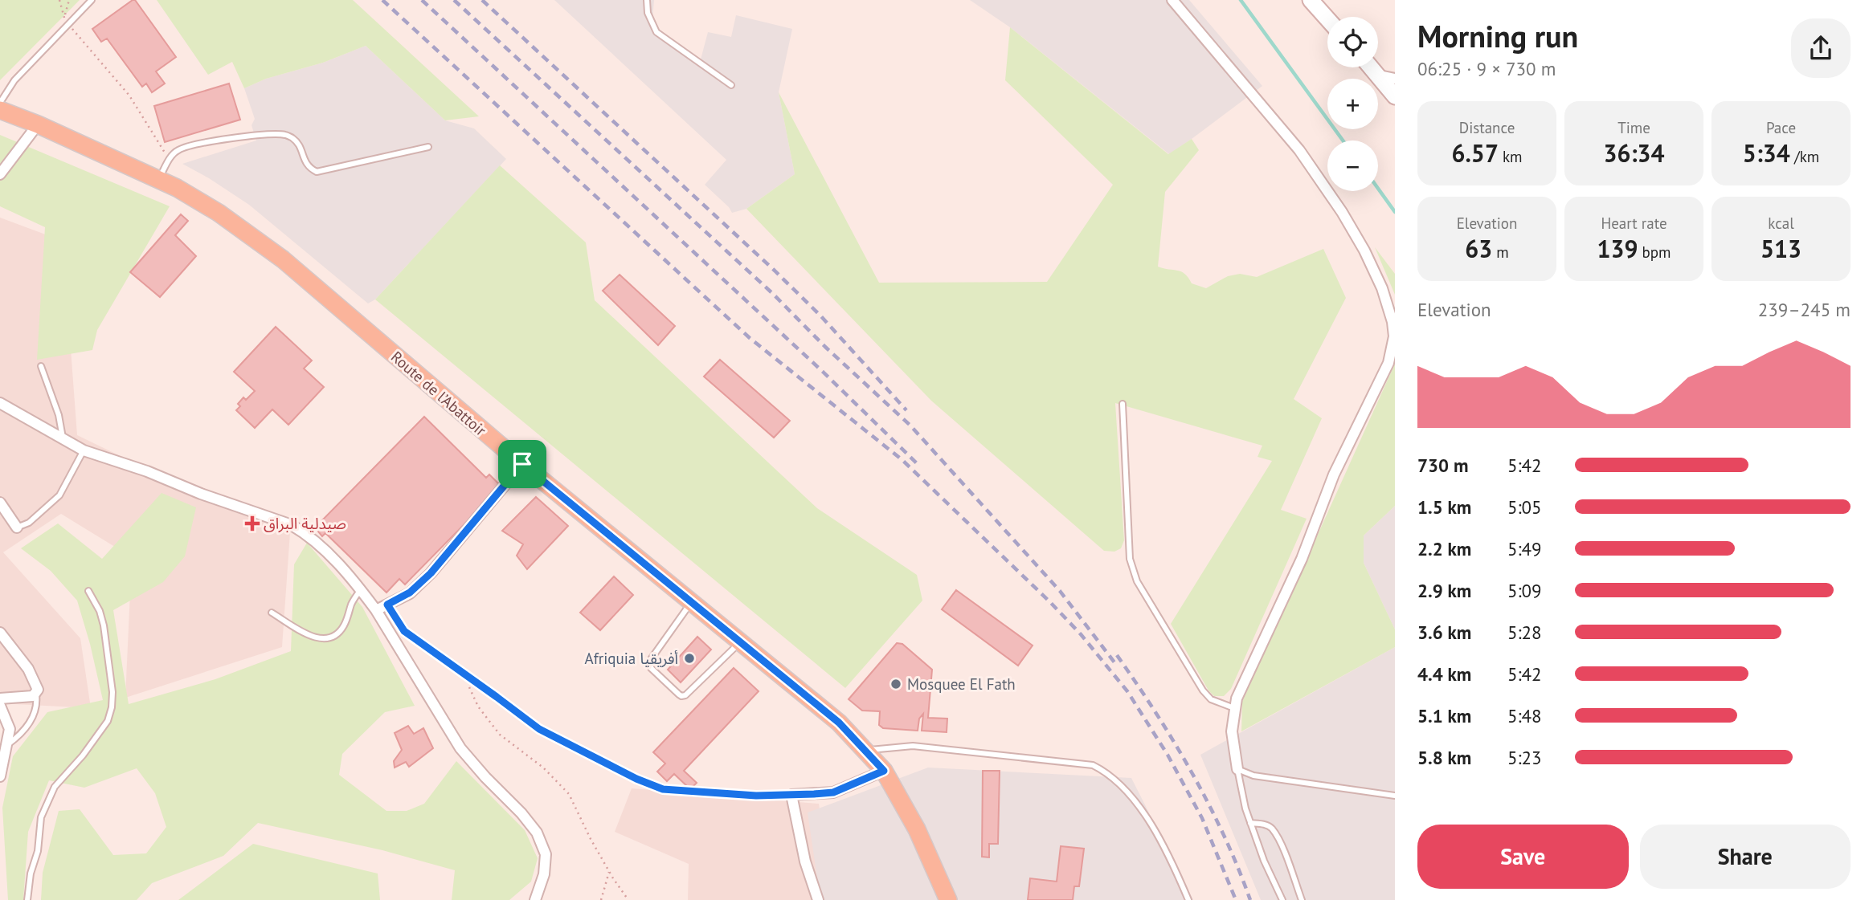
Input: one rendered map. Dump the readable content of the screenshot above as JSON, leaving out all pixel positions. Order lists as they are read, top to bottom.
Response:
{
  "streets": {
    "main road": ["Route de l’Abattoir"]
  },
  "places": {
    "health": ["صيدلية البراق"],
    "other": ["Afriquia أفريقيا", "Mosquee El Fath"]
  },
  "page": {
    "heading": ["Morning run", "06:25 · 9 × 730 m"],
    "map_buttons": ["+", "−"],
    "stats": [
      ["Distance", "6.57 km"],
      ["Time", "36:34"],
      ["Pace", "5:34 /km"],
      ["Elevation", "63 m"],
      ["Heart rate", "139 bpm"],
      ["kcal", "513"]
    ],
    "chart": ["Elevation", "239–245 m"],
    "list": [
      {
        "name": "730 m",
        "note": "5:42"
      },
      {
        "name": "1.5 km",
        "note": "5:05"
      },
      {
        "name": "2.2 km",
        "note": "5:49"
      },
      {
        "name": "2.9 km",
        "note": "5:09"
      },
      {
        "name": "3.6 km",
        "note": "5:28"
      },
      {
        "name": "4.4 km",
        "note": "5:42"
      },
      {
        "name": "5.1 km",
        "note": "5:48"
      },
      {
        "name": "5.8 km",
        "note": "5:23"
      }
    ],
    "buttons": ["Save", "Share"]
  }
}
